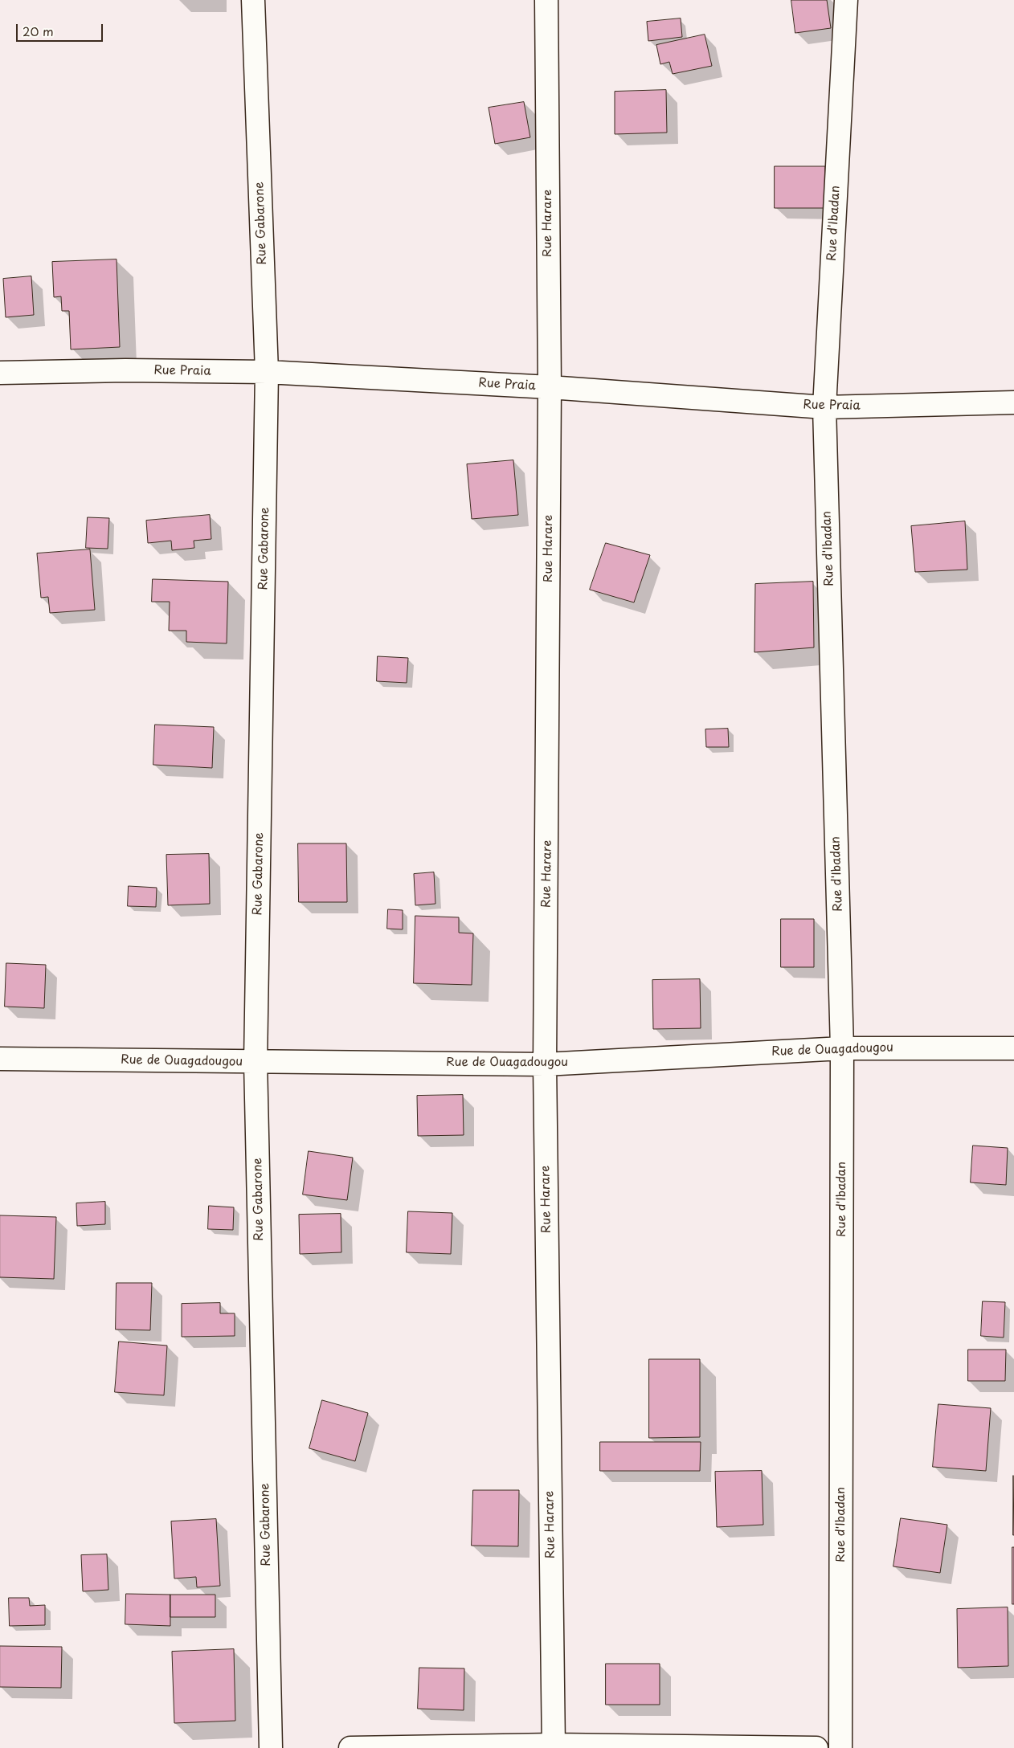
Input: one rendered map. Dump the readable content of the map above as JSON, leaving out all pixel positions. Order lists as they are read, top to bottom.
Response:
{
  "streets": {
    "street": [
      "Rue Gabarone",
      "Rue Harare",
      "Rue d'Ibadan",
      "Rue Praia",
      "Rue de Ouagadougou"
    ]
  },
  "crossings": [
    ["Rue Gabarone", "Rue Praia"],
    ["Rue Gabarone", "Rue de Ouagadougou"],
    ["Rue Harare", "Rue Praia"],
    ["Rue Harare", "Rue de Ouagadougou"],
    ["Rue d'Ibadan", "Rue Praia"],
    ["Rue d'Ibadan", "Rue de Ouagadougou"]
  ],
  "scale_bar": "20 m"
}
